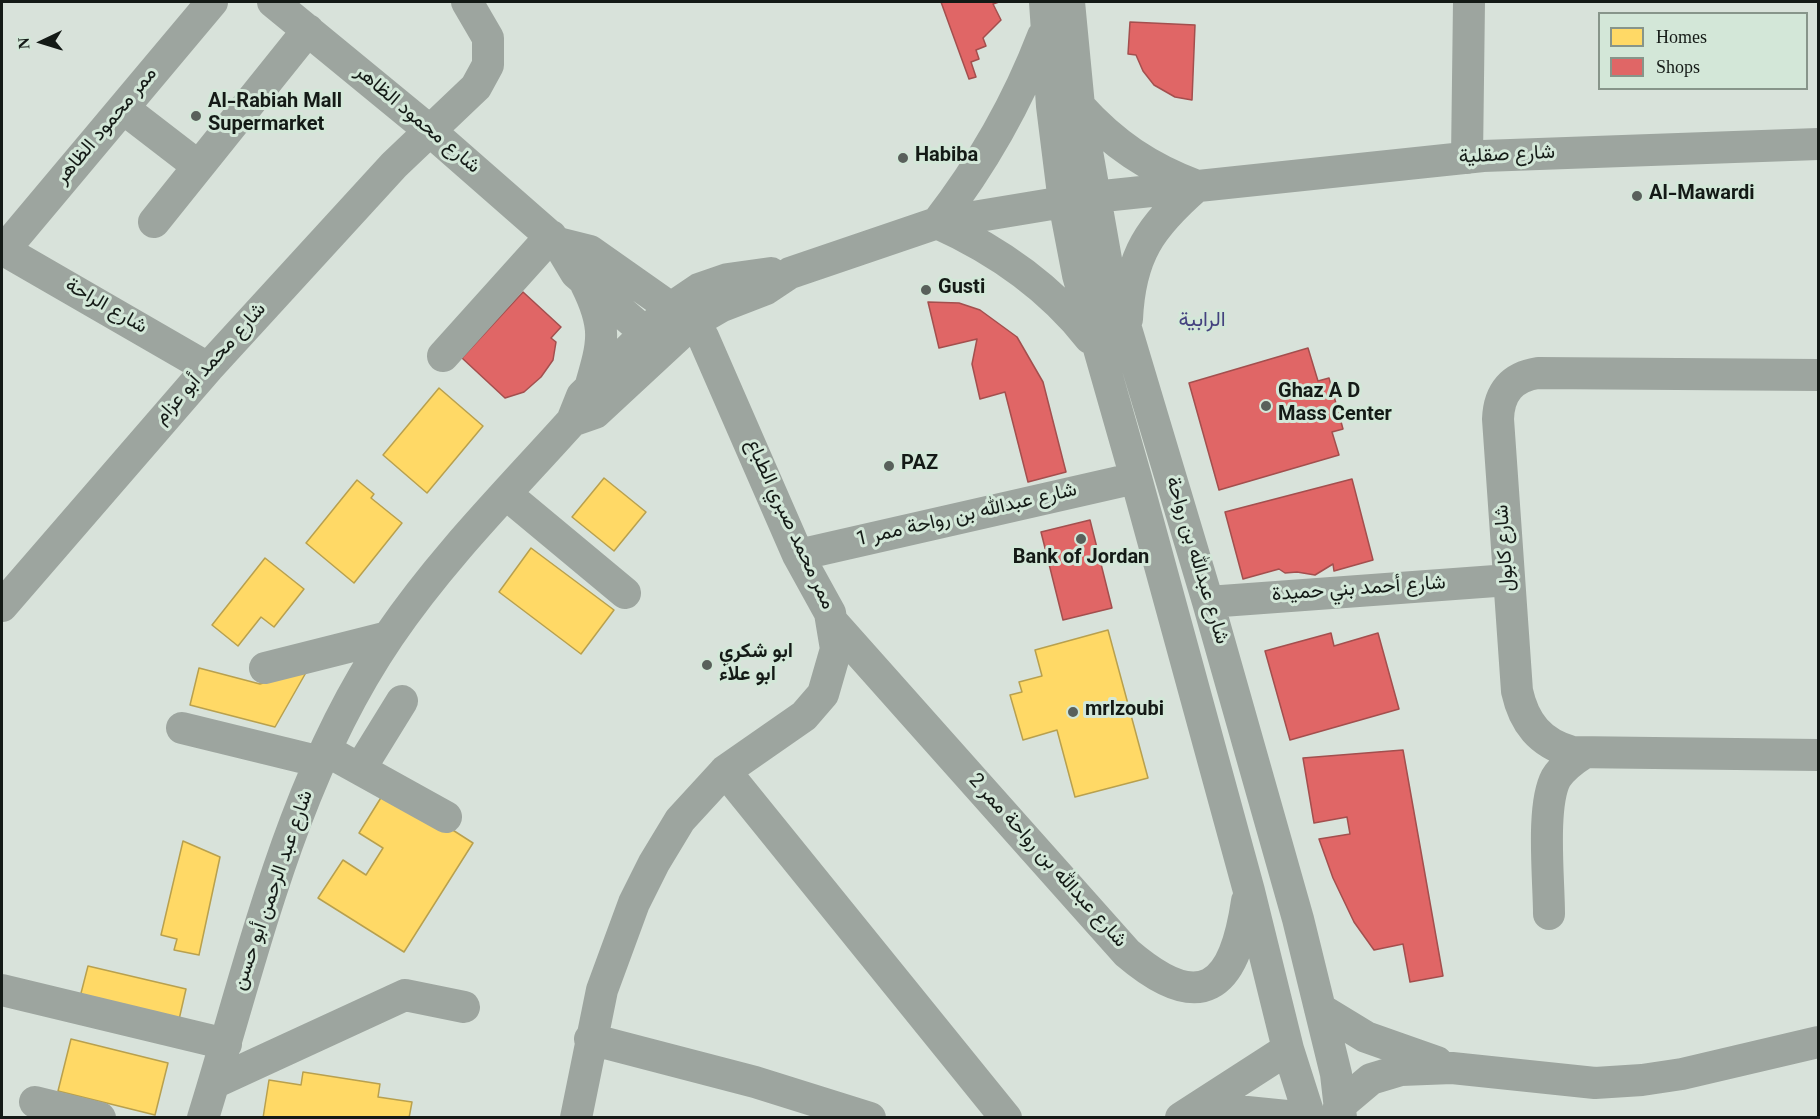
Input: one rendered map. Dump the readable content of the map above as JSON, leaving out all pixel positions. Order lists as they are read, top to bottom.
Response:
{
  "streets": {
    "street": [
      "شارع محمود الظاهر",
      "ممر محمود الظاهر",
      "شارع صقلية",
      "شارع الراحة",
      "شارع محمد أبو عزام",
      "شارع عبدالله بن رواحة ممر 1",
      "ممر محمد صبري الطباع",
      "شارع كابول",
      "شارع عبدالله بن رواحة",
      "شارع أحمد بني حميدة",
      "شارع عبدالله بن رواحة ممر 2",
      "شارع عبد الرحمن أبو حسن"
    ]
  },
  "crossings": [
    ["شارع محمود الظاهر", "شارع محمد أبو عزام"],
    ["شارع محمود الظاهر", "ممر محمد صبري الطباع"],
    ["شارع محمود الظاهر", "شارع عبد الرحمن أبو حسن"],
    ["ممر محمود الظاهر", "شارع الراحة"],
    ["شارع صقلية", "شارع عبدالله بن رواحة"],
    ["شارع صقلية", "شارع عبد الرحمن أبو حسن"],
    ["شارع الراحة", "شارع محمد أبو عزام"],
    ["شارع عبدالله بن رواحة ممر 1", "ممر محمد صبري الطباع"],
    ["شارع عبدالله بن رواحة ممر 1", "شارع عبدالله بن رواحة"],
    ["ممر محمد صبري الطباع", "شارع عبدالله بن رواحة ممر 2"],
    ["ممر محمد صبري الطباع", "شارع عبد الرحمن أبو حسن"],
    ["شارع كابول", "شارع أحمد بني حميدة"],
    ["شارع عبدالله بن رواحة", "شارع أحمد بني حميدة"],
    ["شارع عبدالله بن رواحة", "شارع عبدالله بن رواحة ممر 2"],
    ["شارع عبدالله بن رواحة", "شارع عبد الرحمن أبو حسن"]
  ],
  "districts": ["الرابية"],
  "places": [
    "Al-Rabiah Mall Supermarket",
    "Habiba",
    "Al-Mawardi",
    "Gusti",
    "Ghaz A D Mass Center",
    "PAZ",
    "Bank of Jordan",
    "ابو شكري ابو علاء",
    "mrlzoubi"
  ],
  "legend": ["Homes", "Shops"],
  "north": "left"
}
